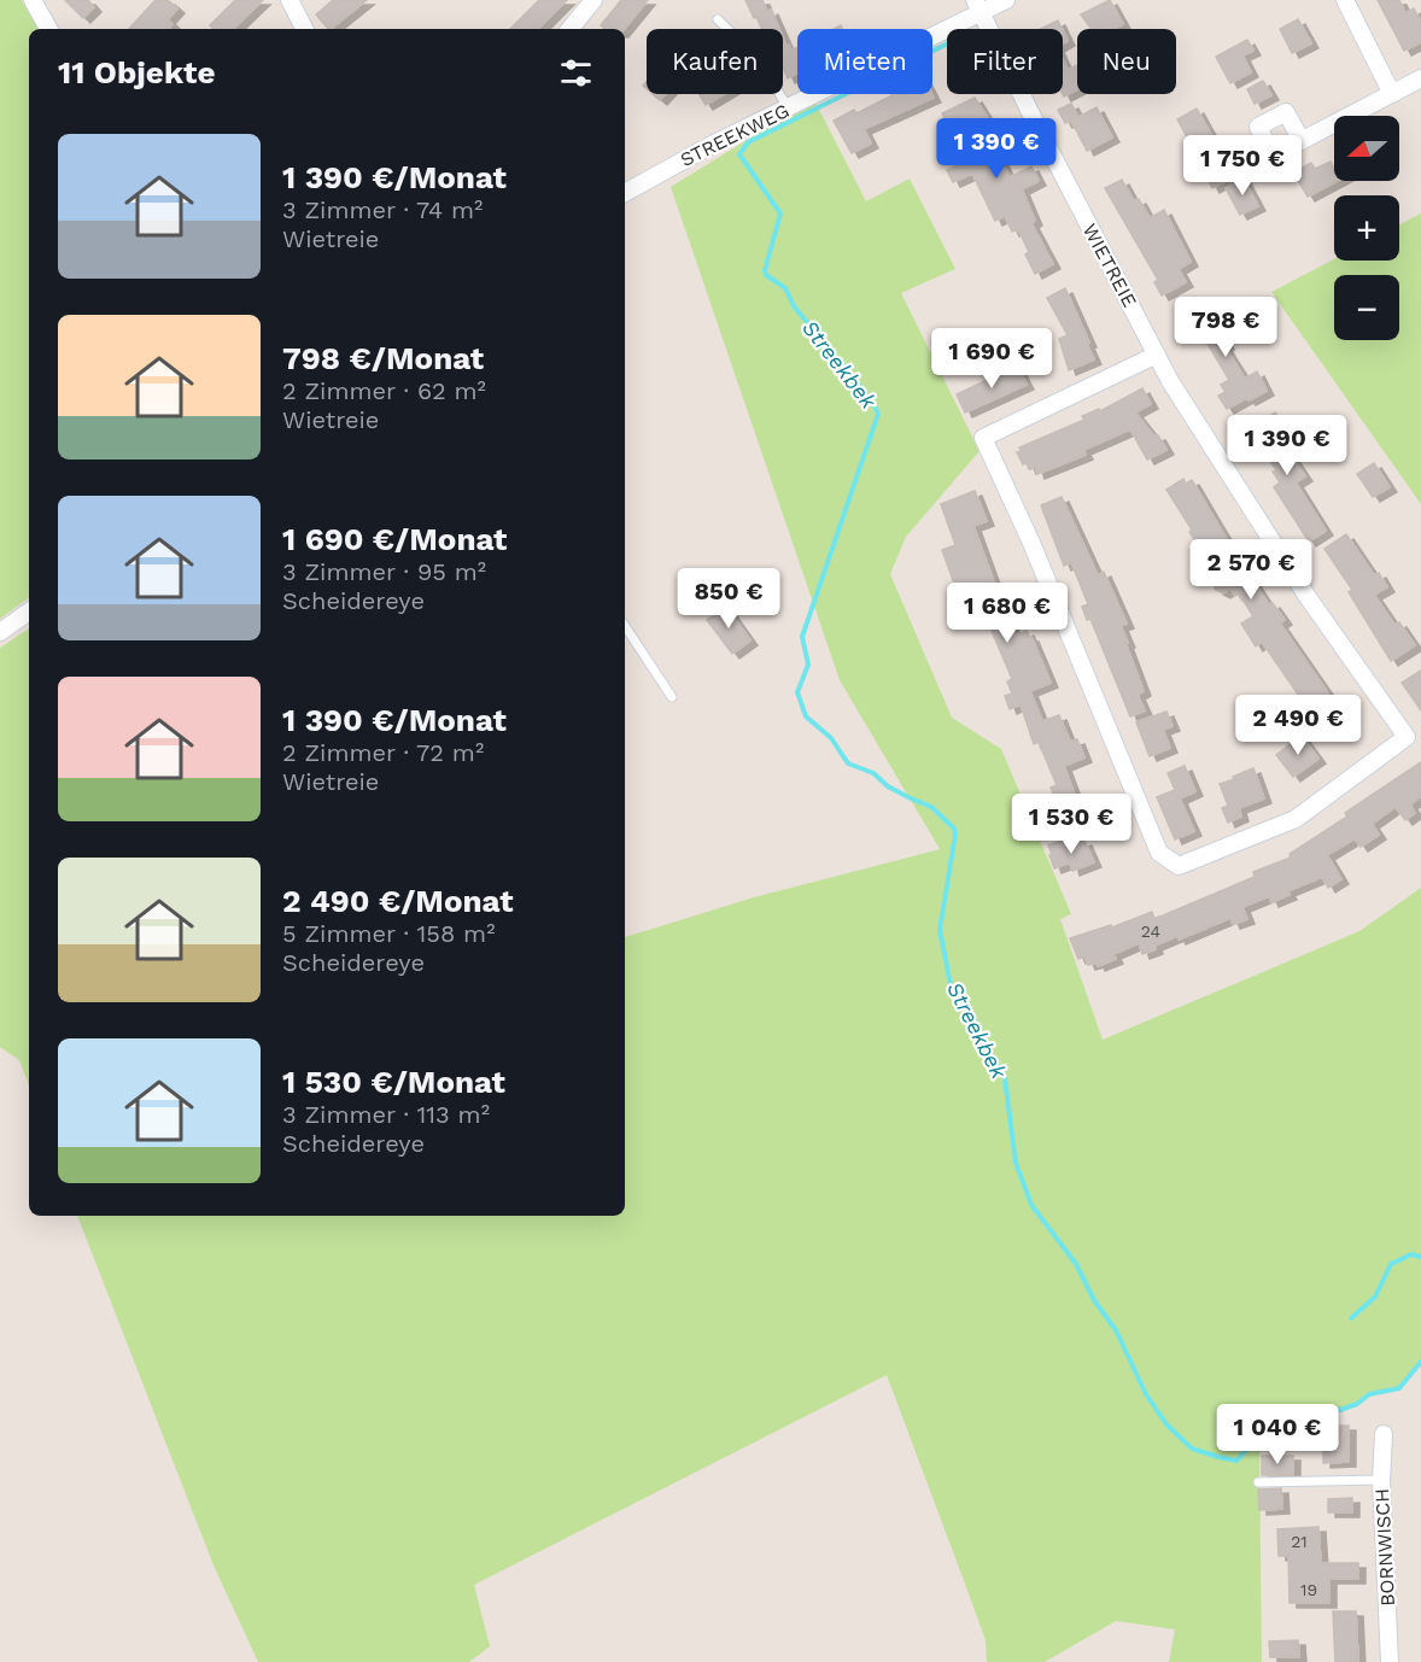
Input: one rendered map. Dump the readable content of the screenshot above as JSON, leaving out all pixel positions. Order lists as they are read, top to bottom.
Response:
{
  "streets": {
    "street": ["STREEKWEG", "WIETREIE", "BORNWISCH"]
  },
  "crossings": [
    ["STREEKWEG", "WIETREIE"]
  ],
  "water": ["Streekbek"],
  "house_numbers": ["24", "21", "19"],
  "north": "left",
  "page": {
    "chip": [
      "Kaufen",
      "Mieten",
      "Filter",
      "Neu"
    ],
    "heading": "11 Objekte",
    "map_buttons": ["+", "−"],
    "list": [
      {
        "name": "1 390 €/Monat",
        "note": "3 Zimmer · 74 m² · Wietreie"
      },
      {
        "name": "798 €/Monat",
        "note": "2 Zimmer · 62 m² · Wietreie"
      },
      {
        "name": "1 690 €/Monat",
        "note": "3 Zimmer · 95 m² · Scheidereye"
      },
      {
        "name": "1 390 €/Monat",
        "note": "2 Zimmer · 72 m² · Wietreie"
      },
      {
        "name": "2 490 €/Monat",
        "note": "5 Zimmer · 158 m² · Scheidereye"
      },
      {
        "name": "1 530 €/Monat",
        "note": "3 Zimmer · 113 m² · Scheidereye"
      }
    ],
    "price": [
      "1 390 €",
      "1 750 €",
      "798 €",
      "1 690 €",
      "1 390 €",
      "2 570 €",
      "850 €",
      "1 680 €",
      "2 490 €",
      "1 530 €",
      "1 040 €"
    ]
  }
}
